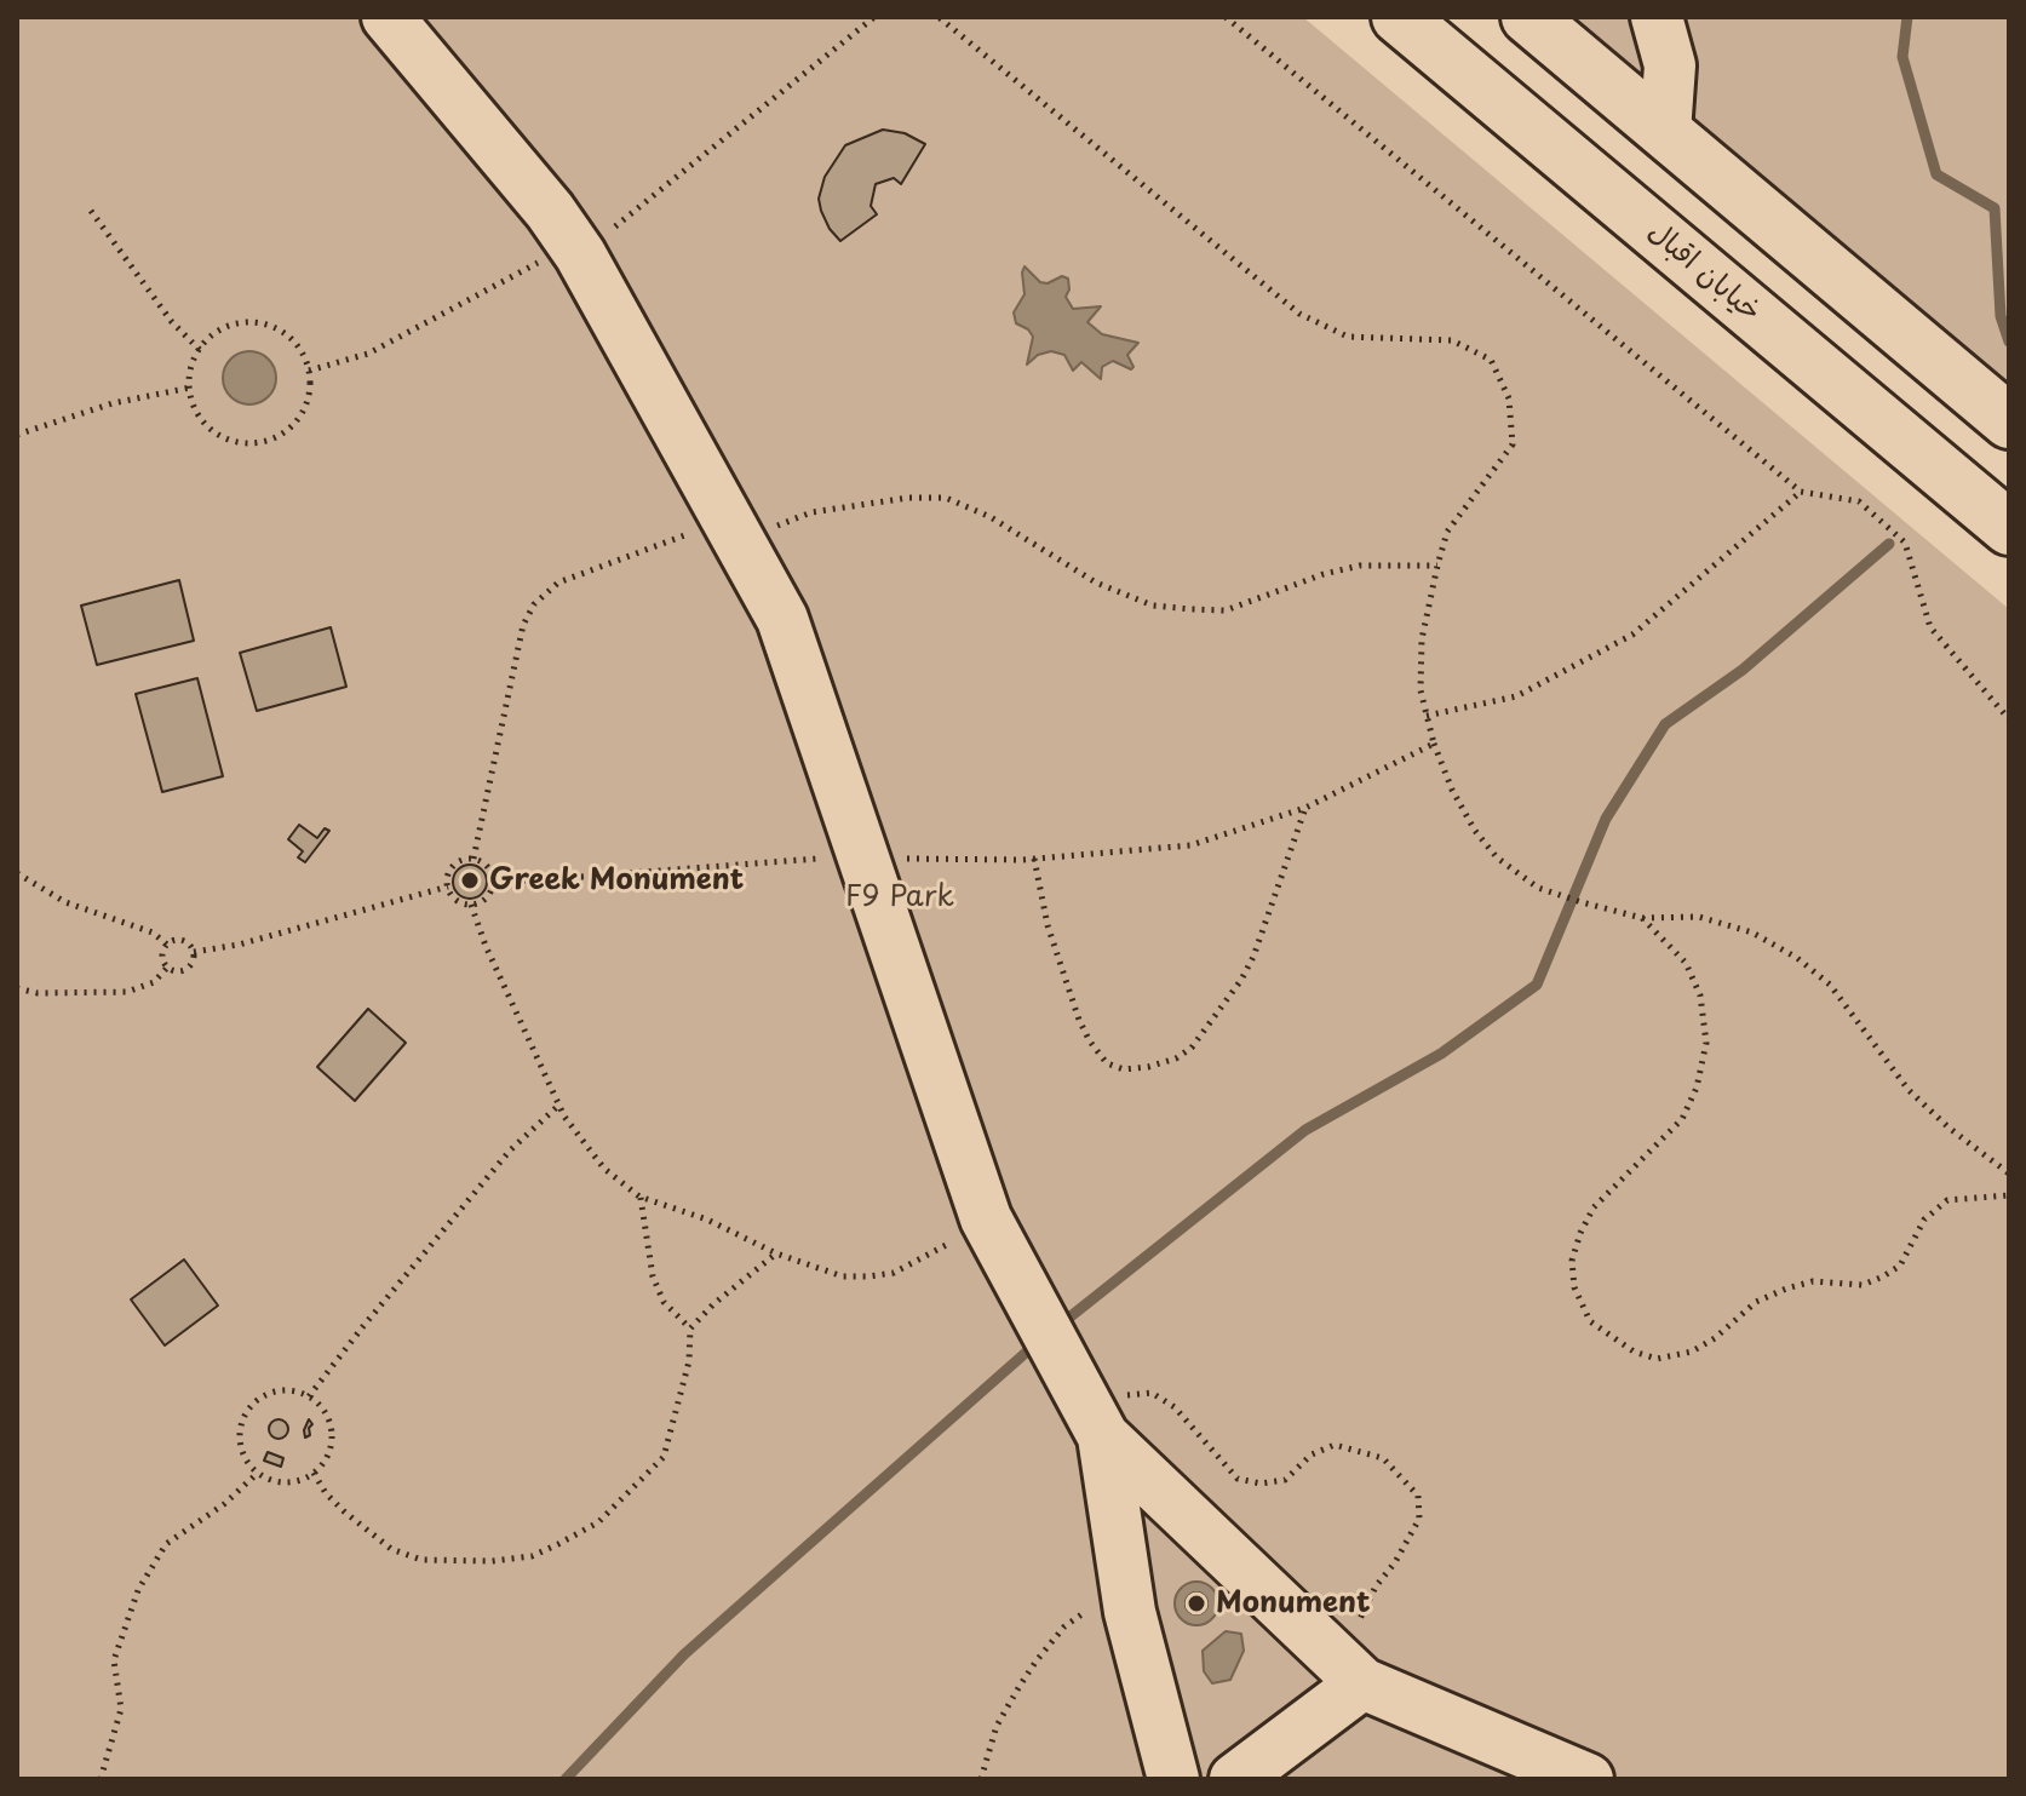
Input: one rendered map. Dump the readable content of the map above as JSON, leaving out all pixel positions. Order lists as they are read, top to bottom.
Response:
{
  "streets": {
    "main road": ["خیابان اقبال"]
  },
  "parks": ["F9 Park"],
  "places": ["Greek Monument", "Monument"]
}
